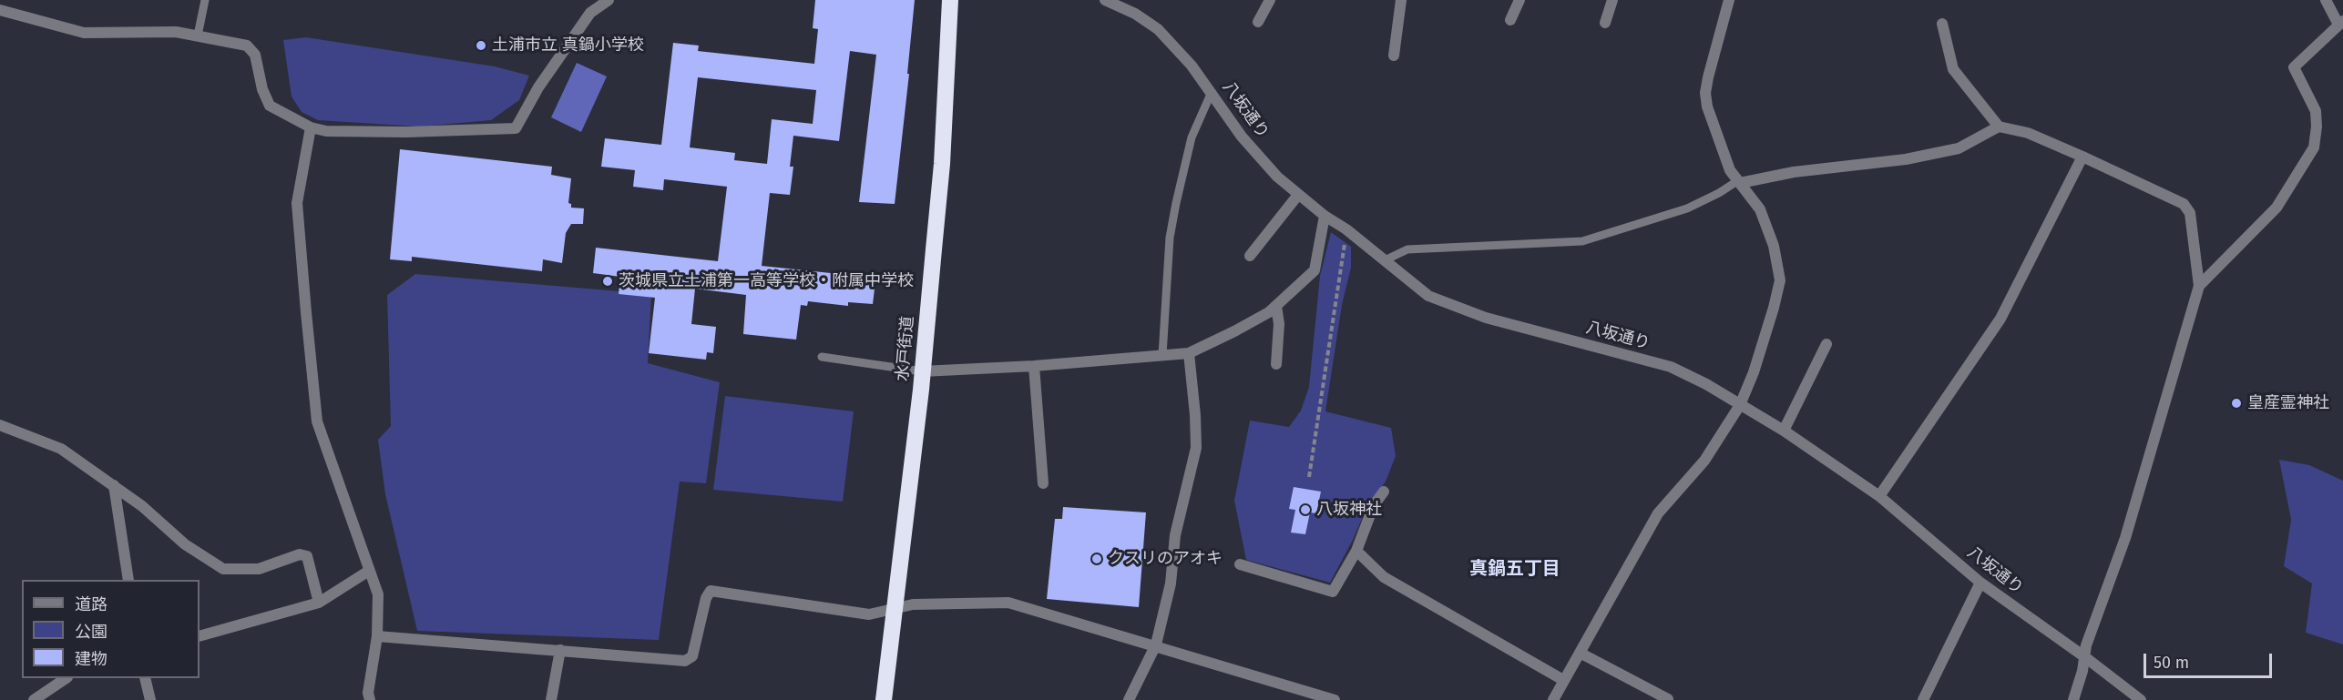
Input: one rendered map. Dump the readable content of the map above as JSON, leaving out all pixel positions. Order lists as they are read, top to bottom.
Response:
{
  "streets": {
    "highway": ["水戸街道"],
    "street": ["八坂通り"]
  },
  "districts": ["真鍋五丁目"],
  "places": [
    "土浦市立 真鍋小学校",
    "茨城県立土浦第一高等学校・附属中学校",
    "皇産霊神社",
    "八坂神社",
    "クスリのアオキ"
  ],
  "legend": ["道路", "公園", "建物"],
  "scale_bar": "50 m"
}
